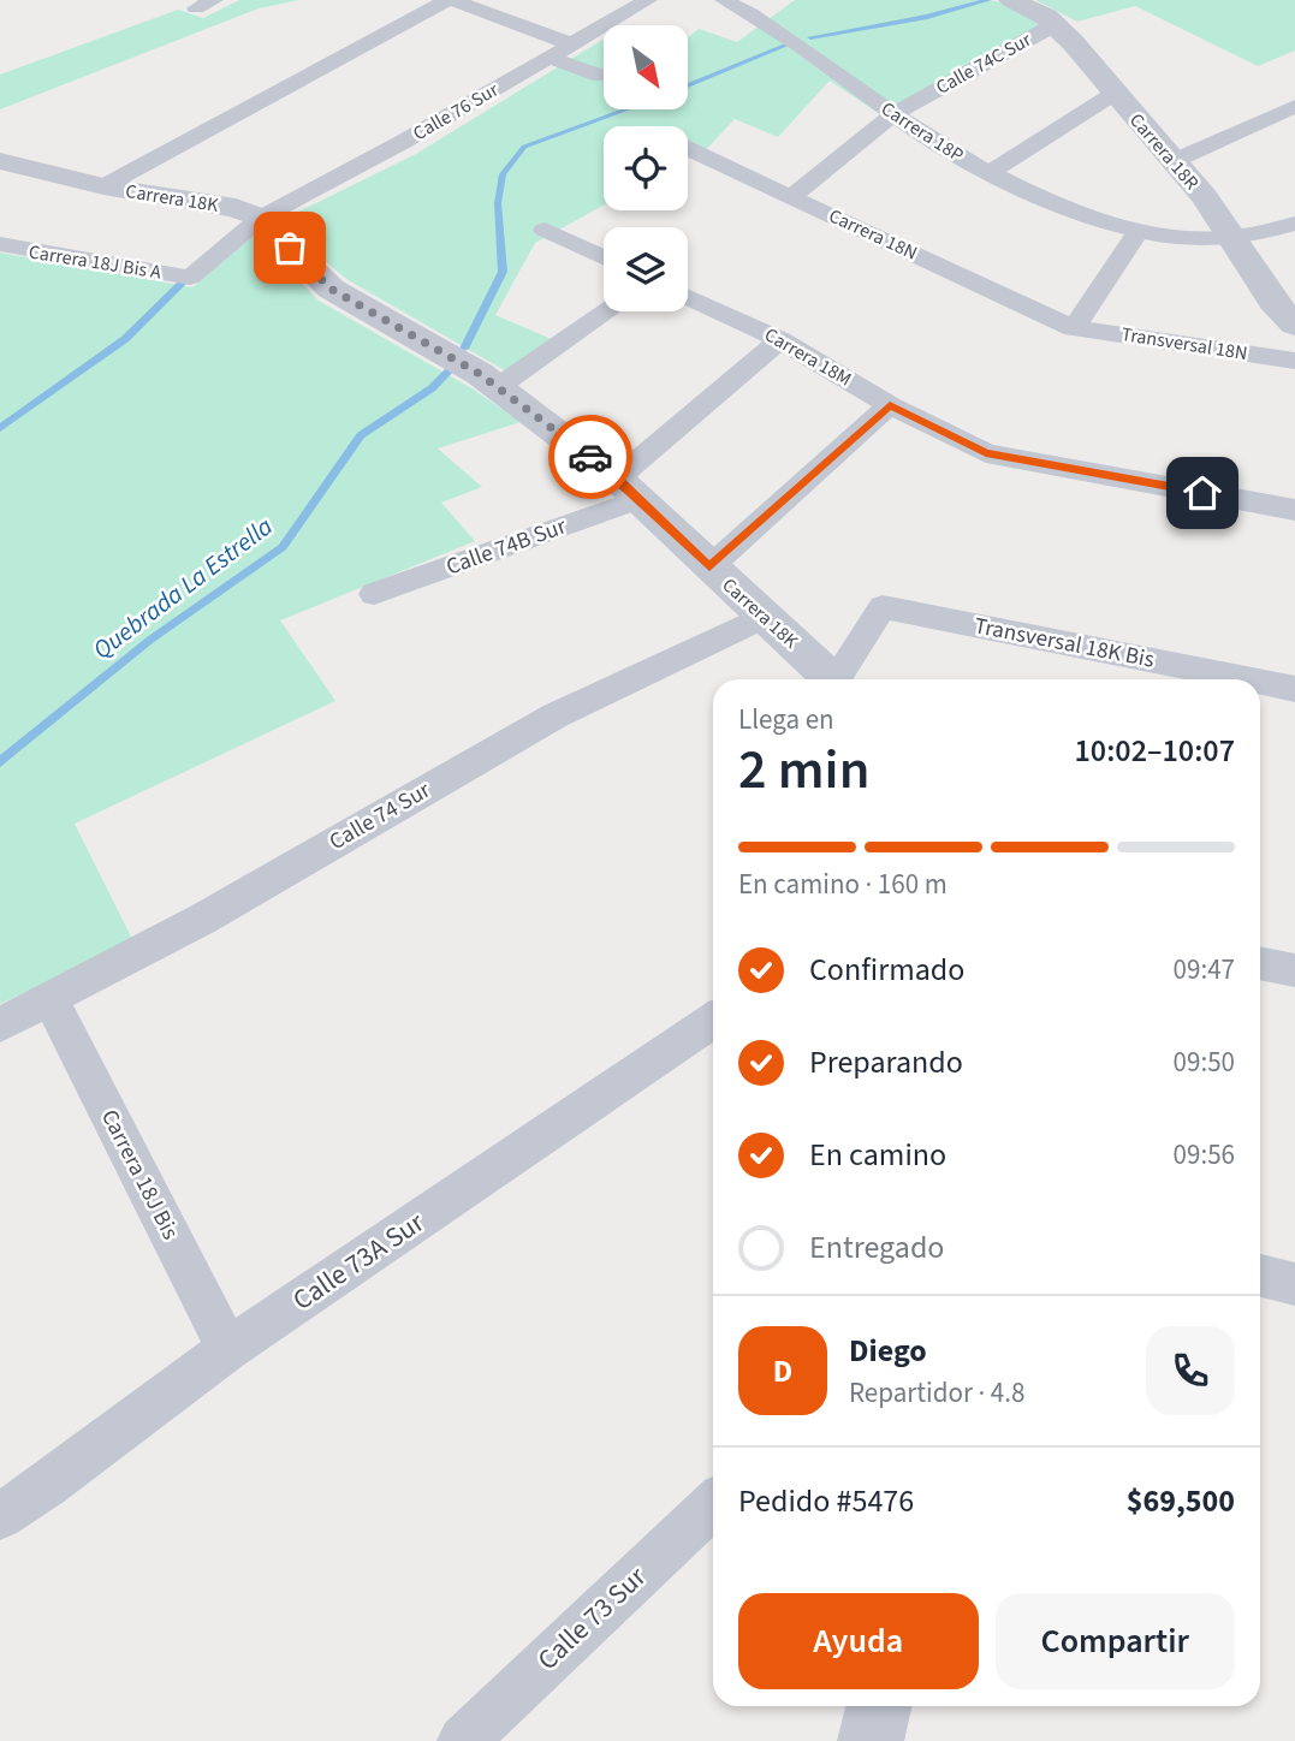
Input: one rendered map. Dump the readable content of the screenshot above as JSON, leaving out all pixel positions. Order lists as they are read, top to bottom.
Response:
{
  "streets": {
    "street": [
      "Calle 74C Sur",
      "Calle 76 Sur",
      "Carrera 18P",
      "Carrera 18R",
      "Carrera 18K",
      "Carrera 18N",
      "Carrera 18J Bis A",
      "Transversal 18N",
      "Carrera 18M",
      "Calle 74B Sur",
      "Transversal 18K Bis",
      "Calle 74 Sur",
      "Carrera 18J Bis",
      "Calle 73A Sur",
      "Calle 73 Sur"
    ]
  },
  "crossings": [
    ["Calle 74C Sur", "Carrera 18P"],
    ["Calle 74C Sur", "Carrera 18R"],
    ["Calle 74C Sur", "Carrera 18N"],
    ["Calle 76 Sur", "Carrera 18K"],
    ["Calle 76 Sur", "Carrera 18J Bis A"],
    ["Carrera 18K", "Calle 74B Sur"],
    ["Carrera 18K", "Calle 74 Sur"],
    ["Carrera 18N", "Transversal 18N"],
    ["Carrera 18M", "Calle 74B Sur"],
    ["Calle 74 Sur", "Carrera 18J Bis"],
    ["Carrera 18J Bis", "Calle 73A Sur"]
  ],
  "water": ["Quebrada La Estrella"],
  "north": "bottom right",
  "page": {
    "heading": ["2 min", "Llega en", "10:02–10:07"],
    "panel": [
      "Diego",
      "Repartidor · 4.8",
      "Pedido #5476",
      "$69,500"
    ],
    "bar": "En camino · 160 m",
    "list": [
      ["Confirmado", "09:47"],
      ["Preparando", "09:50"],
      ["En camino", "09:56"],
      "Entregado"
    ],
    "round": "D",
    "buttons": ["Ayuda", "Compartir"]
  }
}
